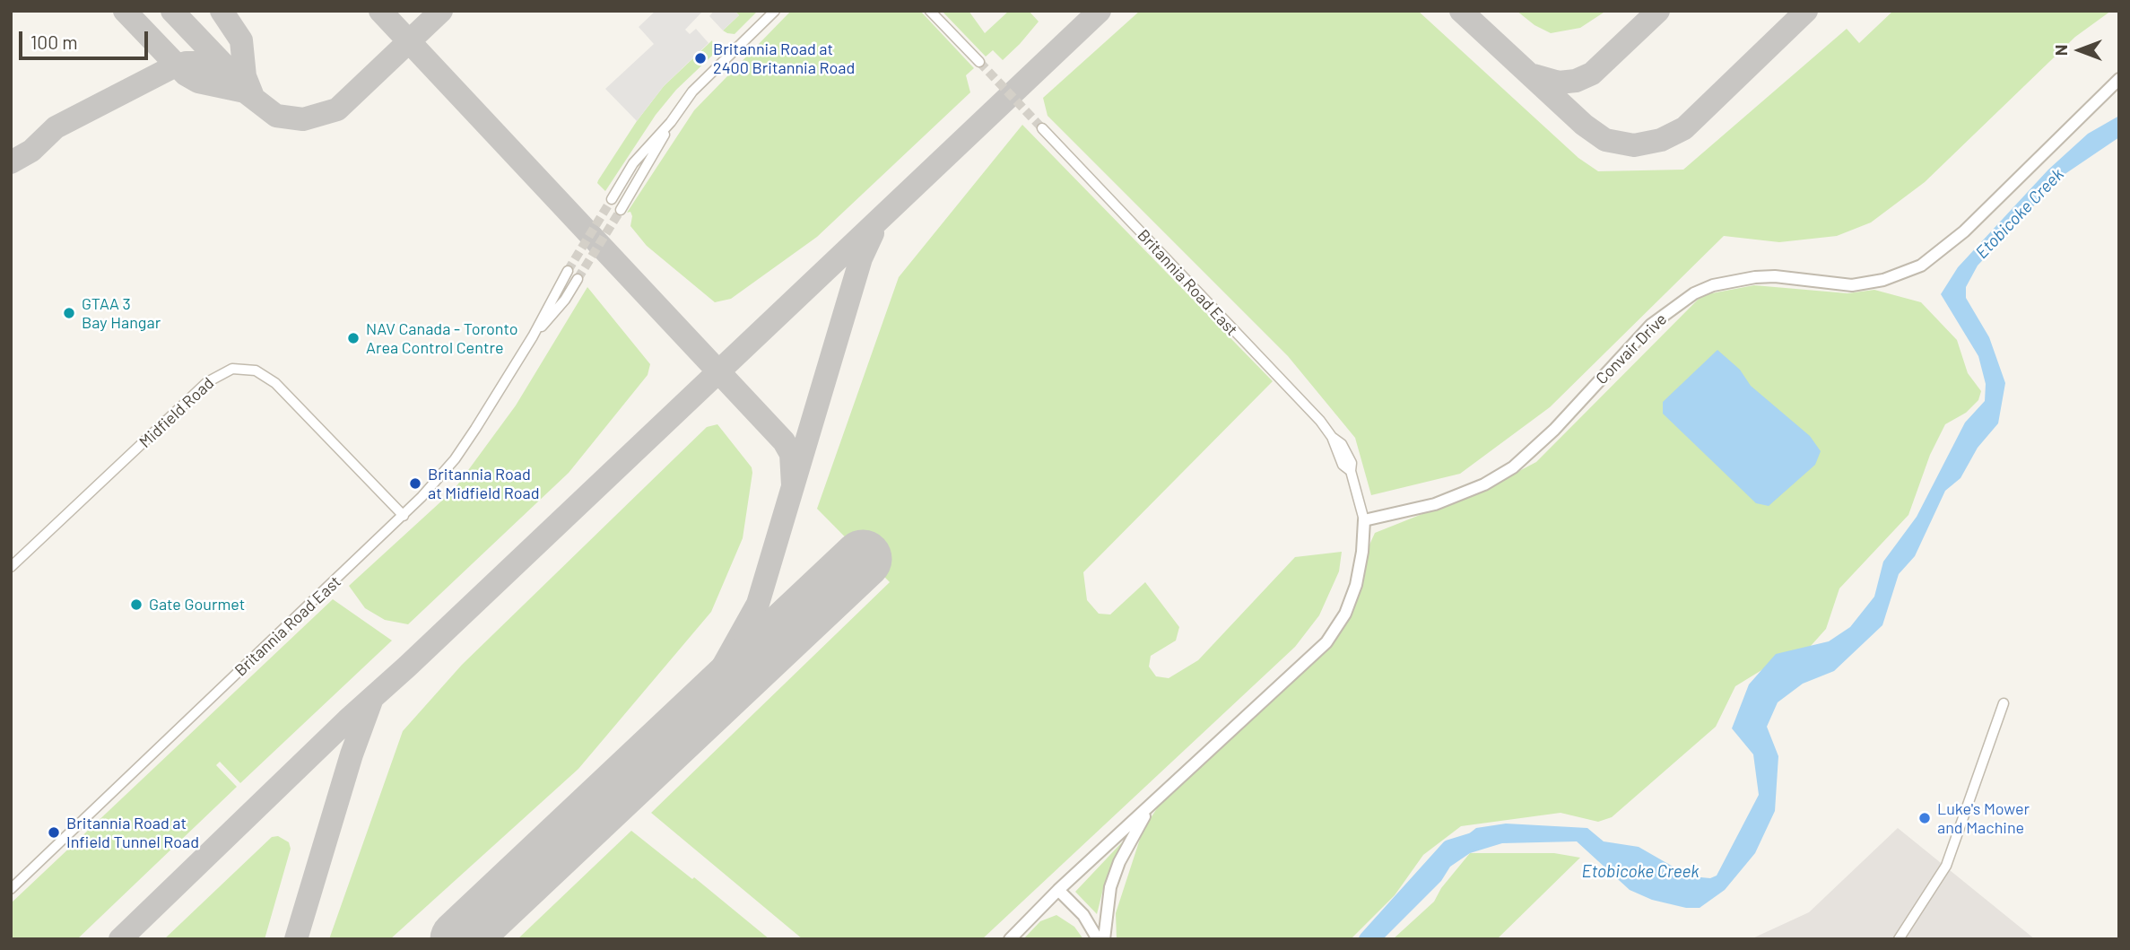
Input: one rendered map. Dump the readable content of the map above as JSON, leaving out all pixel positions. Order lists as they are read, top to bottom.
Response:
{
  "streets": {
    "street": ["Britannia Road East", "Convair Drive", "Midfield Road"]
  },
  "crossings": [
    ["Britannia Road East", "Convair Drive"],
    ["Britannia Road East", "Midfield Road"]
  ],
  "water": ["Etobicoke Creek"],
  "places": [
    "Britannia Road at 2400 Britannia Road",
    "GTAA 3 Bay Hangar",
    "NAV Canada - Toronto Area Control Centre",
    "Britannia Road at Midfield Road",
    "Gate Gourmet",
    "Luke's Mower and Machine",
    "Britannia Road at Infield Tunnel Road"
  ],
  "scale_bar": "100 m",
  "north": "left"
}
